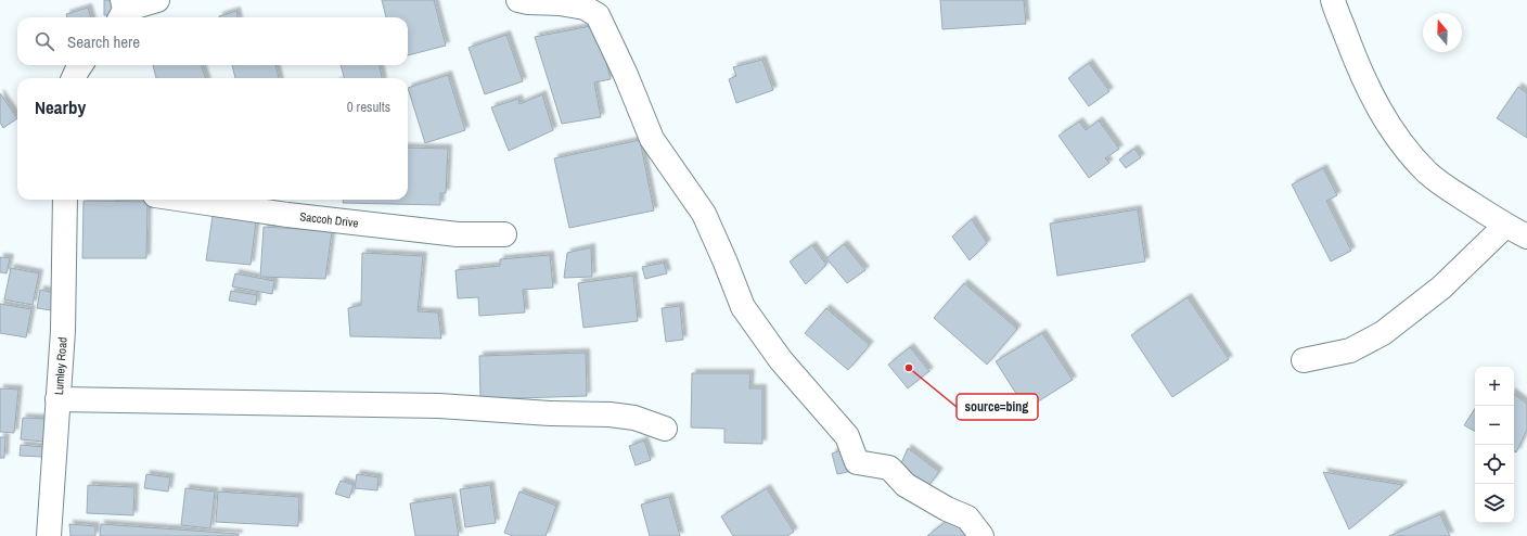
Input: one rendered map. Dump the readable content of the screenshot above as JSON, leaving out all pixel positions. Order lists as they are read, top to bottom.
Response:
{
  "streets": {
    "street": ["Saccoh Drive", "Lumley Road"]
  },
  "places": ["source=bing"],
  "north": "top",
  "page": {
    "search": "Search here",
    "heading": ["Nearby", "0 results"],
    "map_buttons": ["+", "−"]
  }
}
